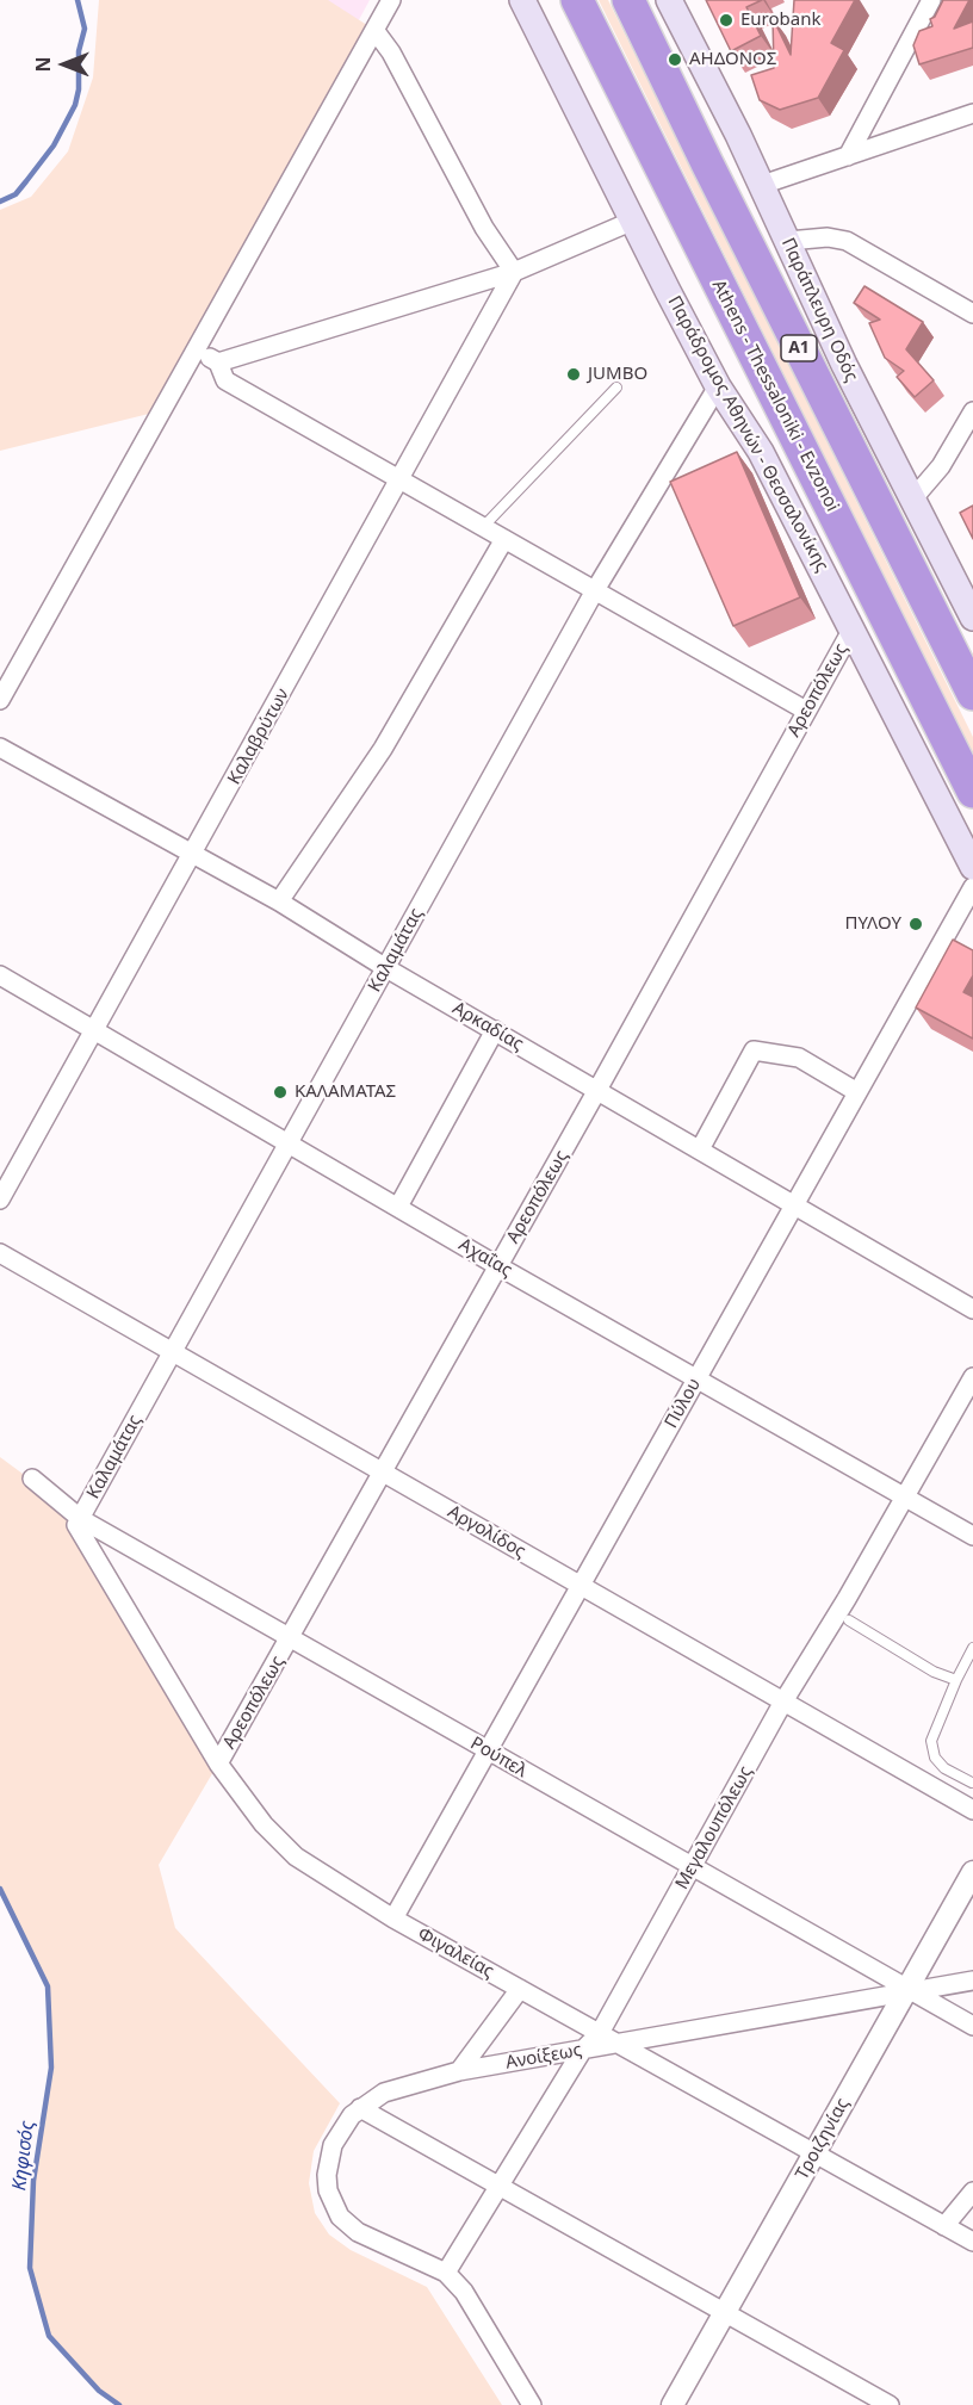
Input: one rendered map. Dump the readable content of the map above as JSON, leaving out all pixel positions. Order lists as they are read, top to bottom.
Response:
{
  "streets": {
    "highway": ["Α1", "Athens - Thessaloniki - Evzonoi"],
    "main road": ["Παράπλευρη Οδός", "Παράδρομος Αθηνών - Θεσσαλονίκης"],
    "street": [
      "Αρεοπόλεως",
      "Καλαβρύτων",
      "Καλαμάτας",
      "Αρκαδίας",
      "Αχαΐας",
      "Πύλου",
      "Αργολίδος",
      "Ρούπελ",
      "Μεγαλουπόλεως",
      "Φιγαλείας",
      "Ανοίξεως",
      "Τροιζηνίας"
    ]
  },
  "crossings": [
    ["Παράδρομος Αθηνών - Θεσσαλονίκης", "Αρεοπόλεως"],
    ["Παράδρομος Αθηνών - Θεσσαλονίκης", "Καλαμάτας"],
    ["Αρεοπόλεως", "Αρκαδίας"],
    ["Αρεοπόλεως", "Αχαΐας"],
    ["Αρεοπόλεως", "Αργολίδος"],
    ["Αρεοπόλεως", "Ρούπελ"],
    ["Αρεοπόλεως", "Φιγαλείας"],
    ["Καλαβρύτων", "Αρκαδίας"],
    ["Καλαβρύτων", "Αχαΐας"],
    ["Καλαμάτας", "Αρκαδίας"],
    ["Καλαμάτας", "Αχαΐας"],
    ["Καλαμάτας", "Αργολίδος"],
    ["Καλαμάτας", "Ρούπελ"],
    ["Καλαμάτας", "Φιγαλείας"],
    ["Αρκαδίας", "Πύλου"],
    ["Αχαΐας", "Πύλου"],
    ["Αχαΐας", "Μεγαλουπόλεως"],
    ["Πύλου", "Αργολίδος"],
    ["Πύλου", "Ρούπελ"],
    ["Πύλου", "Φιγαλείας"],
    ["Αργολίδος", "Μεγαλουπόλεως"],
    ["Ρούπελ", "Μεγαλουπόλεως"],
    ["Ρούπελ", "Φιγαλείας"],
    ["Ρούπελ", "Ανοίξεως"],
    ["Ρούπελ", "Τροιζηνίας"],
    ["Μεγαλουπόλεως", "Φιγαλείας"],
    ["Μεγαλουπόλεως", "Ανοίξεως"],
    ["Φιγαλείας", "Ανοίξεως"],
    ["Φιγαλείας", "Τροιζηνίας"],
    ["Ανοίξεως", "Τροιζηνίας"]
  ],
  "water": ["Κηφισός"],
  "places": [
    "Eurobank",
    "ΑΗΔΟΝΟΣ",
    "JUMBO",
    "ΠΥΛΟΥ",
    "ΚΑΛΑΜΑΤΑΣ"
  ],
  "north": "left"
}
